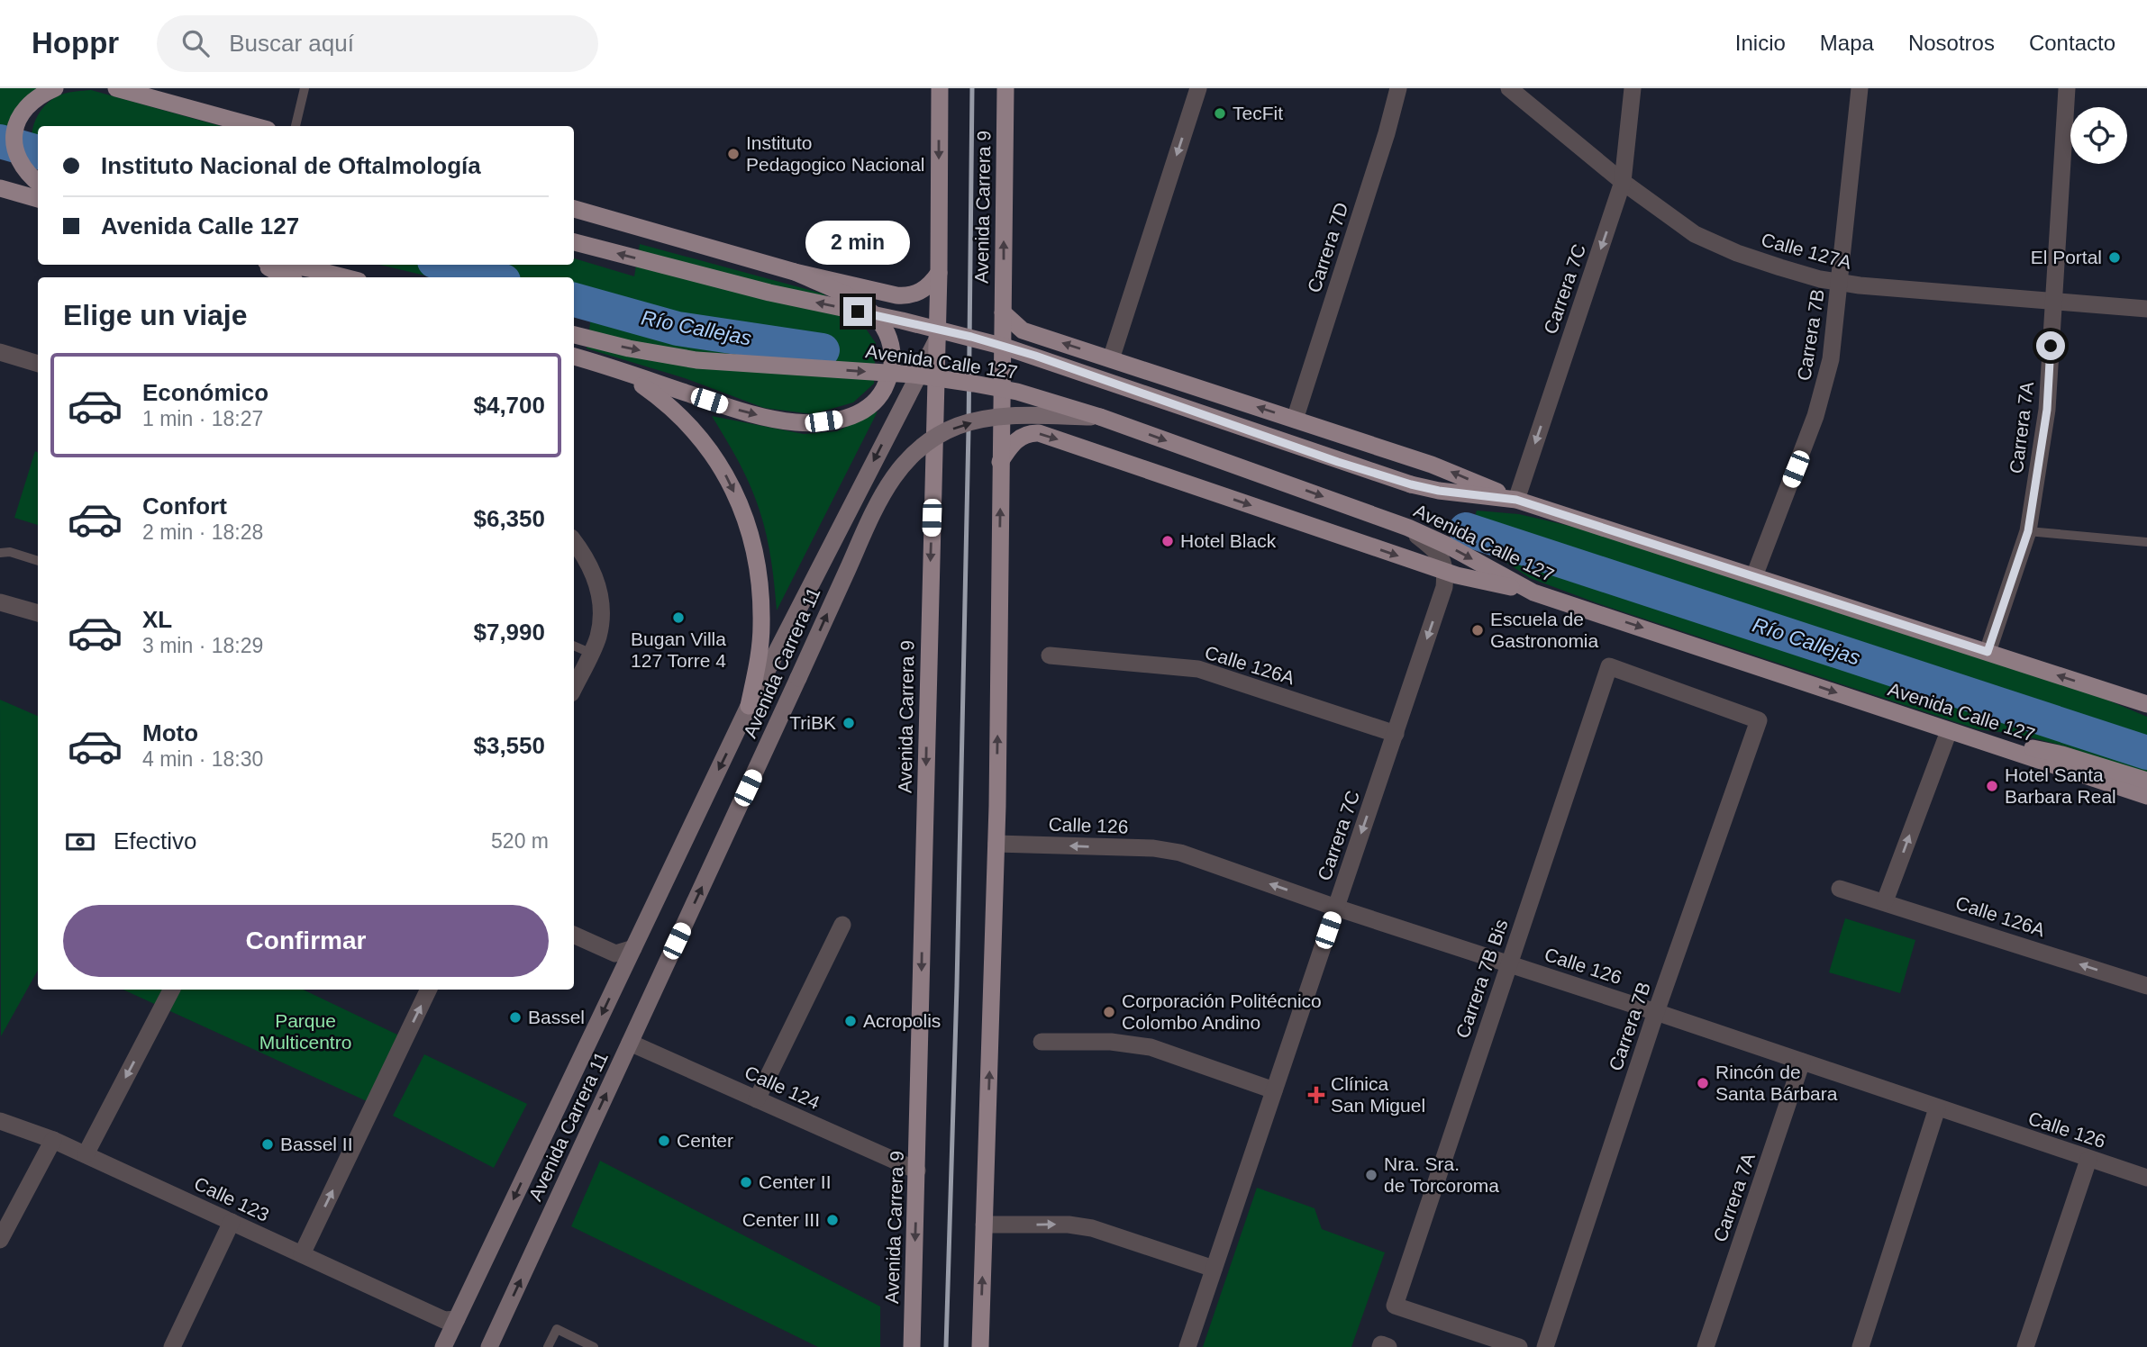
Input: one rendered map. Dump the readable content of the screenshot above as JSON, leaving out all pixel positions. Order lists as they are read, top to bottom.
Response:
{
  "streets": {
    "main road": ["Avenida Carrera 9", "Avenida Calle 127", "Avenida Carrera 11"],
    "street": [
      "Carrera 7D",
      "Calle 127A",
      "Carrera 7C",
      "Carrera 7B",
      "Carrera 7A",
      "Calle 126A",
      "Calle 126",
      "Carrera 7B Bis",
      "Calle 124",
      "Calle 123"
    ]
  },
  "crossings": [
    ["Avenida Carrera 9", "Avenida Carrera 11"],
    ["Avenida Carrera 9", "Calle 126"],
    ["Avenida Carrera 9", "Calle 124"],
    ["Calle 127A", "Carrera 7C"],
    ["Calle 127A", "Carrera 7B"],
    ["Calle 127A", "Carrera 7A"],
    ["Carrera 7C", "Avenida Calle 127"],
    ["Carrera 7C", "Calle 126A"],
    ["Carrera 7C", "Calle 126"],
    ["Carrera 7B", "Avenida Calle 127"],
    ["Carrera 7B", "Calle 126"],
    ["Carrera 7B", "Carrera 7B Bis"],
    ["Avenida Calle 127", "Carrera 7A"],
    ["Avenida Calle 127", "Avenida Carrera 11"],
    ["Carrera 7A", "Calle 126"],
    ["Avenida Carrera 11", "Calle 124"],
    ["Avenida Carrera 11", "Calle 123"],
    ["Calle 126", "Carrera 7B Bis"]
  ],
  "one_way": ["Carrera 7C", "Calle 126A"],
  "water": ["Río Callejas"],
  "parks": ["Parque Multicentro"],
  "places": {
    "other": [
      "TecFit",
      "Instituto Pedagogico Nacional",
      "El Portal",
      "Hotel Black",
      "Bugan Villa 127 Torre 4",
      "Escuela de Gastronomia",
      "TriBK",
      "Hotel Santa Barbara Real",
      "Corporación Politécnico Colombo Andino",
      "Bassel",
      "Acropolis",
      "Rincón de Santa Bárbara",
      "Center",
      "Bassel II",
      "Nra. Sra. de Torcoroma",
      "Center II",
      "Center III"
    ],
    "health": ["Clínica San Miguel"]
  },
  "page": {
    "header": "Hoppr",
    "search": "Buscar aquí",
    "nav": [
      "Inicio",
      "Mapa",
      "Nosotros",
      "Contacto"
    ],
    "banner": ["Instituto Nacional de Oftalmología", "Avenida Calle 127"],
    "bubble": "2 min",
    "heading": "Elige un viaje",
    "list": [
      {
        "name": "Económico",
        "note": "1 min · 18:27",
        "value": "$4,700"
      },
      {
        "name": "Confort",
        "note": "2 min · 18:28",
        "value": "$6,350"
      },
      {
        "name": "XL",
        "note": "3 min · 18:29",
        "value": "$7,990"
      },
      {
        "name": "Moto",
        "note": "4 min · 18:30",
        "value": "$3,550"
      }
    ],
    "pay": ["Efectivo", "520 m"],
    "buttons": "Confirmar"
  }
}
